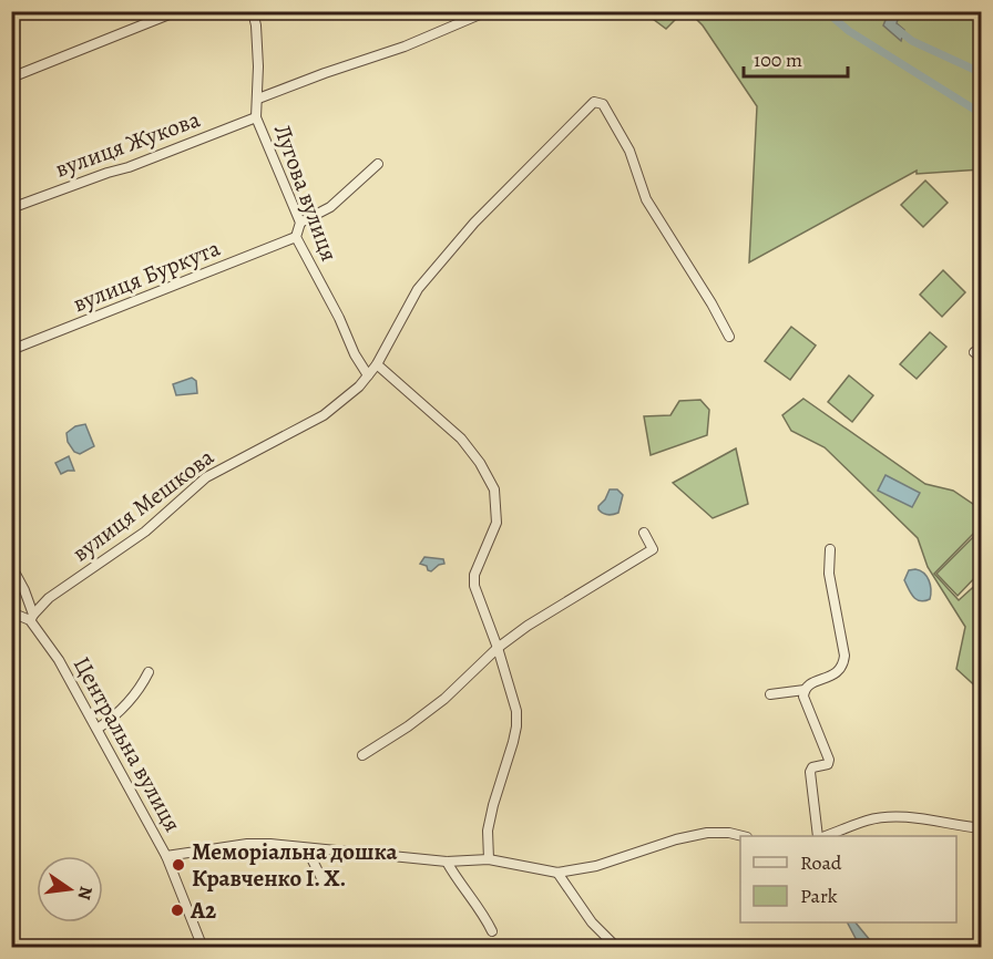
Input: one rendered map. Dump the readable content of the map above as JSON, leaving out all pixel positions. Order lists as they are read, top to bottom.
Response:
{
  "streets": {
    "street": [
      "вулиця Жукова",
      "Лугова вулиця",
      "вулиця Буркута",
      "вулиця Мешкова",
      "Центральна вулиця"
    ]
  },
  "crossings": [
    ["вулиця Жукова", "Лугова вулиця"],
    ["Лугова вулиця", "вулиця Буркута"],
    ["Лугова вулиця", "вулиця Мешкова"],
    ["вулиця Мешкова", "Центральна вулиця"]
  ],
  "places": ["Меморіальна дошка Кравченко І. Х.", "А2"],
  "legend": ["Road", "Park"],
  "scale_bar": "100 m",
  "north": "right"
}
